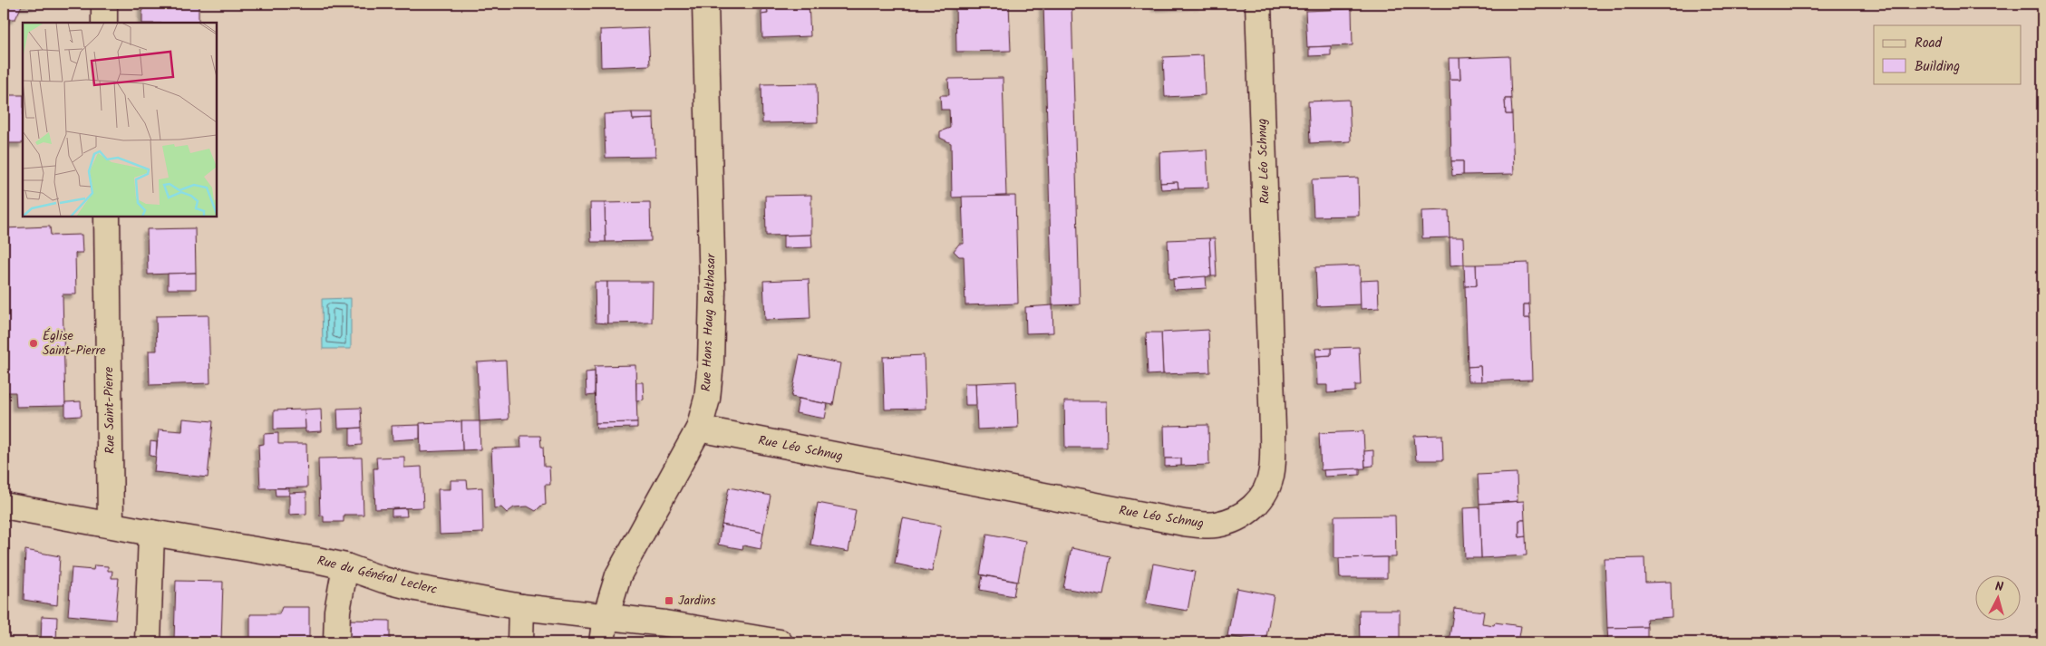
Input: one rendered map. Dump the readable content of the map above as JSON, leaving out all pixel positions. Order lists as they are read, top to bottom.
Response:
{
  "streets": {
    "street": [
      "Rue Léo Schnug",
      "Rue Hans Haug Balthasar",
      "Rue Saint-Pierre",
      "Rue du Général Leclerc"
    ]
  },
  "crossings": [
    ["Rue Léo Schnug", "Rue Hans Haug Balthasar"],
    ["Rue Hans Haug Balthasar", "Rue du Général Leclerc"],
    ["Rue Saint-Pierre", "Rue du Général Leclerc"]
  ],
  "places": {
    "other": ["Église Saint-Pierre"],
    "transit": ["Jardins"]
  },
  "legend": ["Road", "Building"],
  "north": "top"
}
